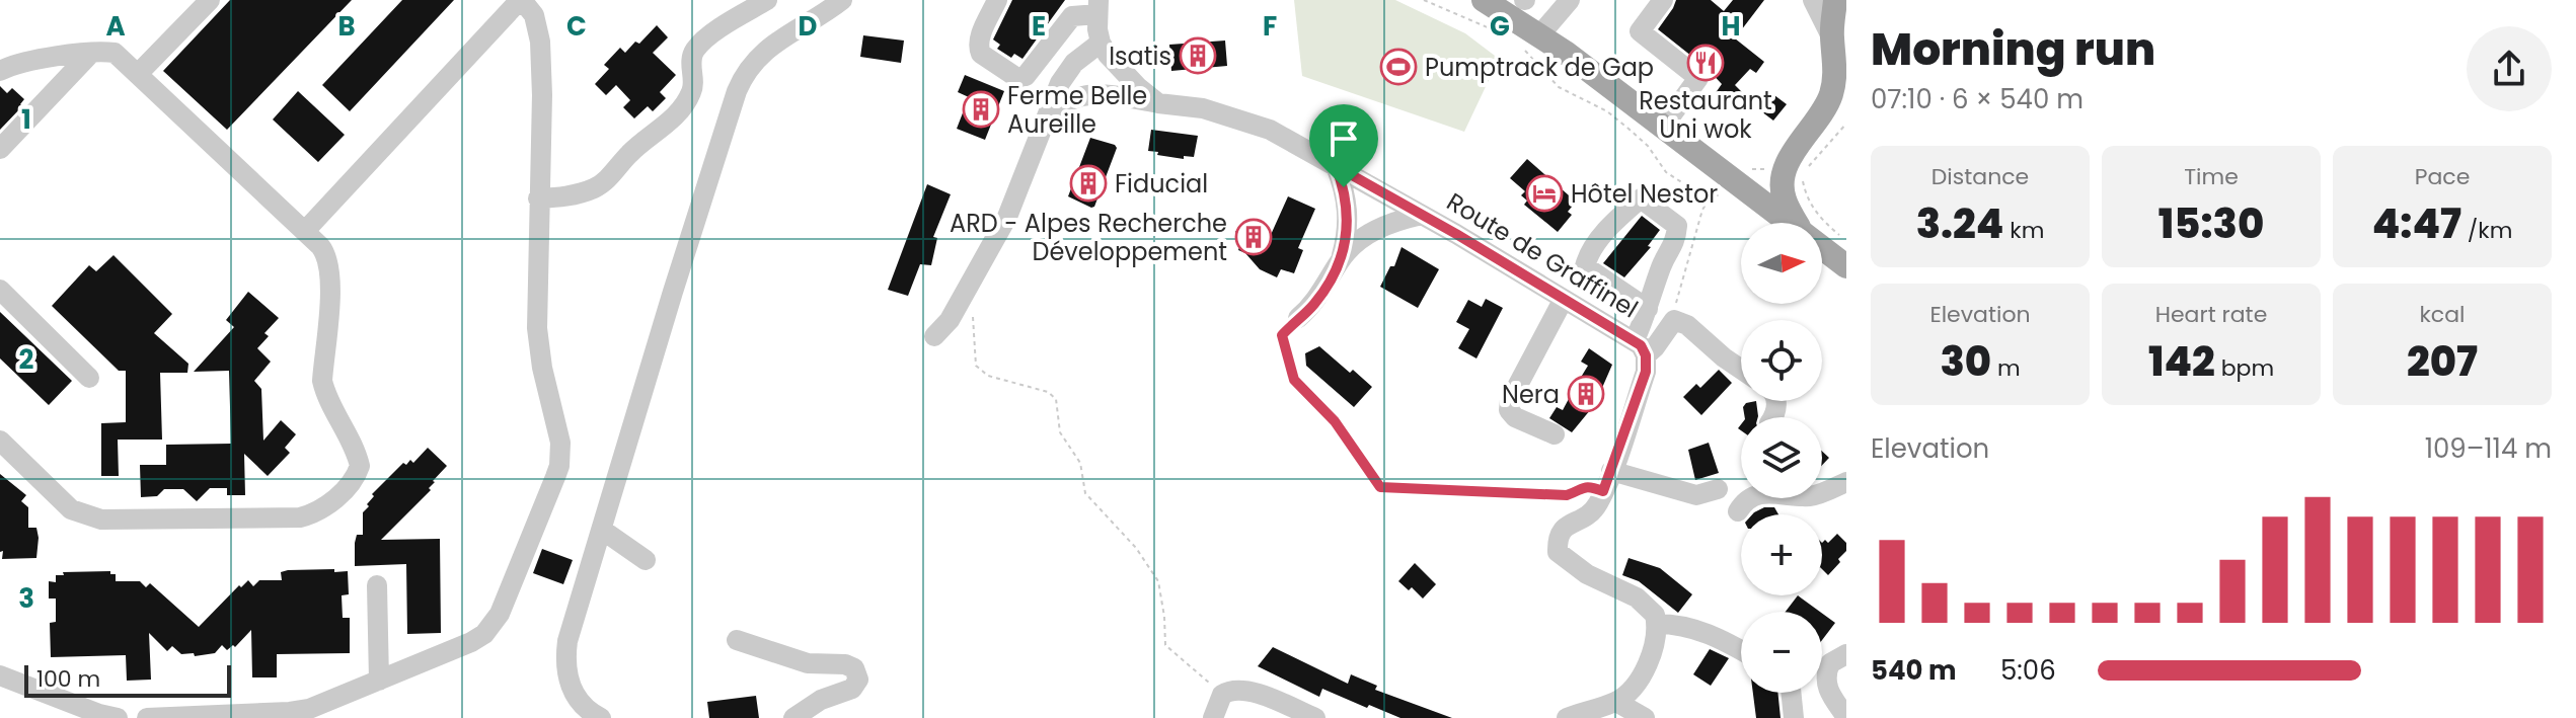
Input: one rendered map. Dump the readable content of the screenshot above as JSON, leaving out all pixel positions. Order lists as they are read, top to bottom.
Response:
{
  "streets": {
    "street": ["Route de Graffinel"]
  },
  "places": {
    "building": [
      "Isatis",
      "Ferme Belle Aureille",
      "Fiducial",
      "ARD - Alpes Recherche Développement",
      "Nera"
    ],
    "restaurant": ["Restaurant Uni wok"],
    "sports": ["Pumptrack de Gap"],
    "hotel": ["Hôtel Nestor"]
  },
  "scale_bar": "100 m",
  "north": "right",
  "page": {
    "heading": ["Morning run", "07:10 · 6 × 540 m"],
    "stats": [
      ["Distance", "3.24 km"],
      ["Time", "15:30"],
      ["Pace", "4:47 /km"],
      ["Elevation", "30 m"],
      ["Heart rate", "142 bpm"],
      ["kcal", "207"]
    ],
    "map_buttons": ["+", "−"],
    "chart": ["Elevation", "109–114 m"],
    "list": [
      {
        "name": "540 m",
        "note": "5:06"
      }
    ],
    "scale": "100 m"
  },
  "grid": {
    "columns": [
      "A",
      "B",
      "C",
      "D",
      "E",
      "F",
      "G",
      "H"
    ],
    "rows": ["1", "2", "3"]
  }
}
